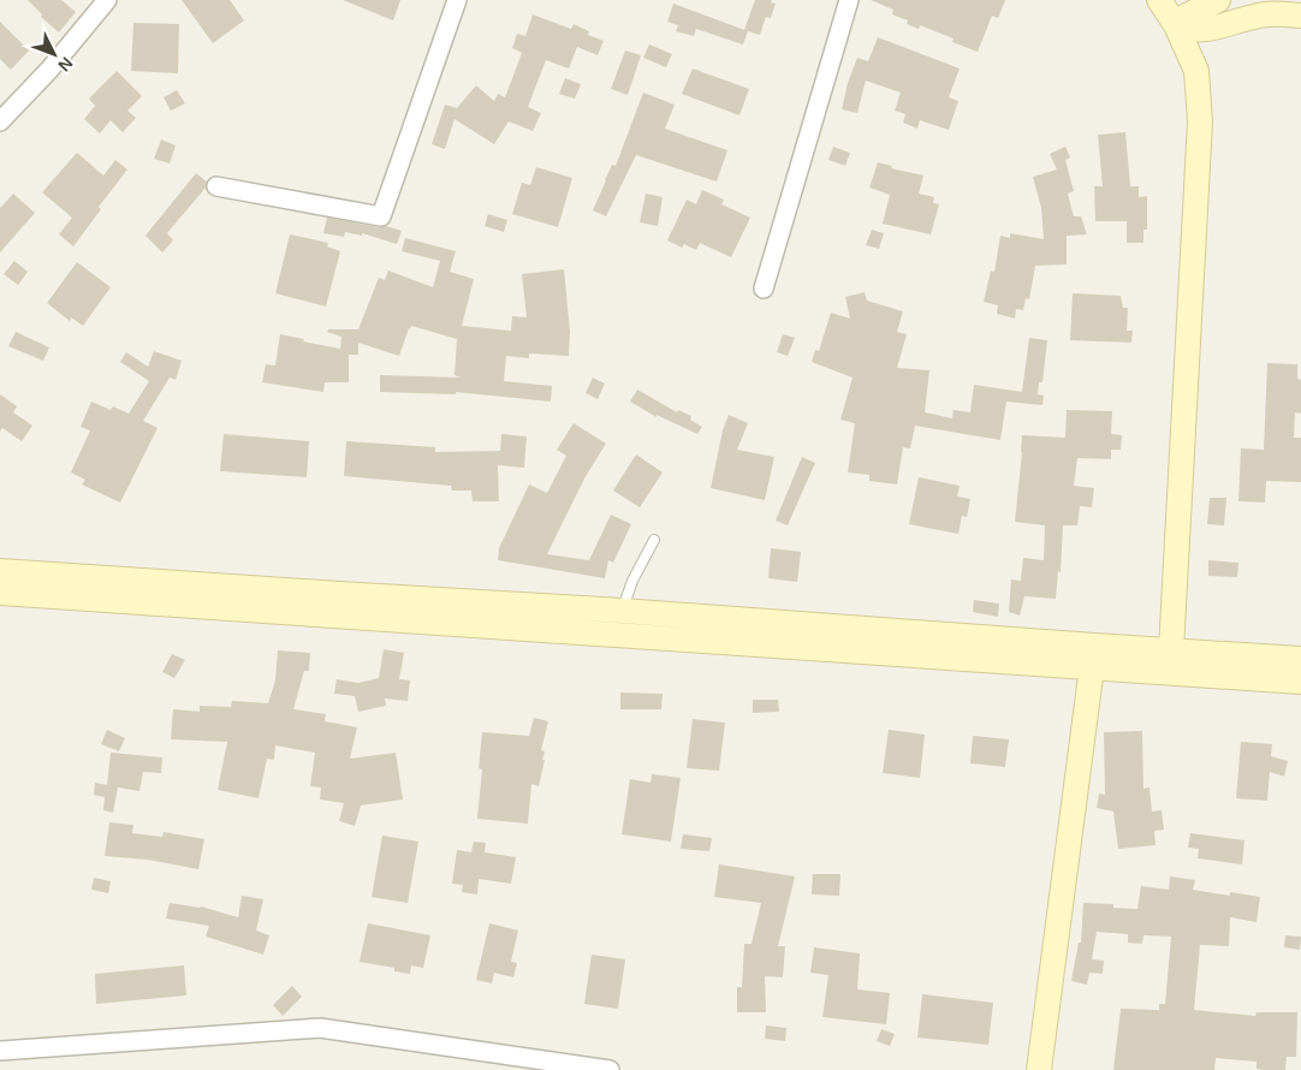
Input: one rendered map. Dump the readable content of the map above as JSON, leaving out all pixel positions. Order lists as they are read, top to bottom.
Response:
{
  "north": "bottom right"
}
